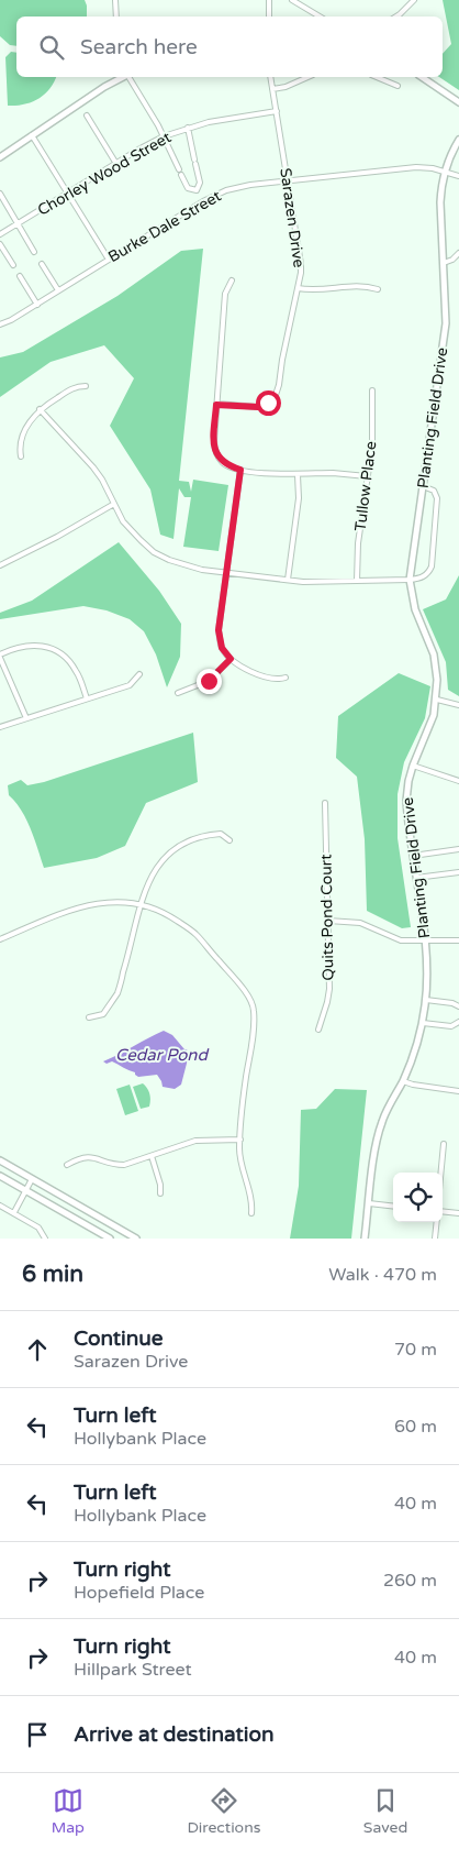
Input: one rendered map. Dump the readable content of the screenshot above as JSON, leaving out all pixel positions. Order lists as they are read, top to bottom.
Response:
{
  "streets": {
    "street": [
      "Chorley Wood Street",
      "Sarazen Drive",
      "Burke Dale Street",
      "Planting Field Drive",
      "Tullow Place",
      "Quits Pond Court"
    ]
  },
  "crossings": [
    ["Chorley Wood Street", "Sarazen Drive"],
    ["Sarazen Drive", "Burke Dale Street"],
    ["Burke Dale Street", "Planting Field Drive"]
  ],
  "water": ["Cedar Pond"],
  "page": {
    "search": "Search here",
    "heading": ["6 min", "Walk · 470 m"],
    "list": [
      ["Continue", "Sarazen Drive", "70 m"],
      ["Turn left", "Hollybank Place", "60 m"],
      ["Turn left", "Hollybank Place", "40 m"],
      ["Turn right", "Hopefield Place", "260 m"],
      ["Turn right", "Hillpark Street", "40 m"],
      "Arrive at destination"
    ],
    "nav": ["Map", "Directions", "Saved"]
  }
}
